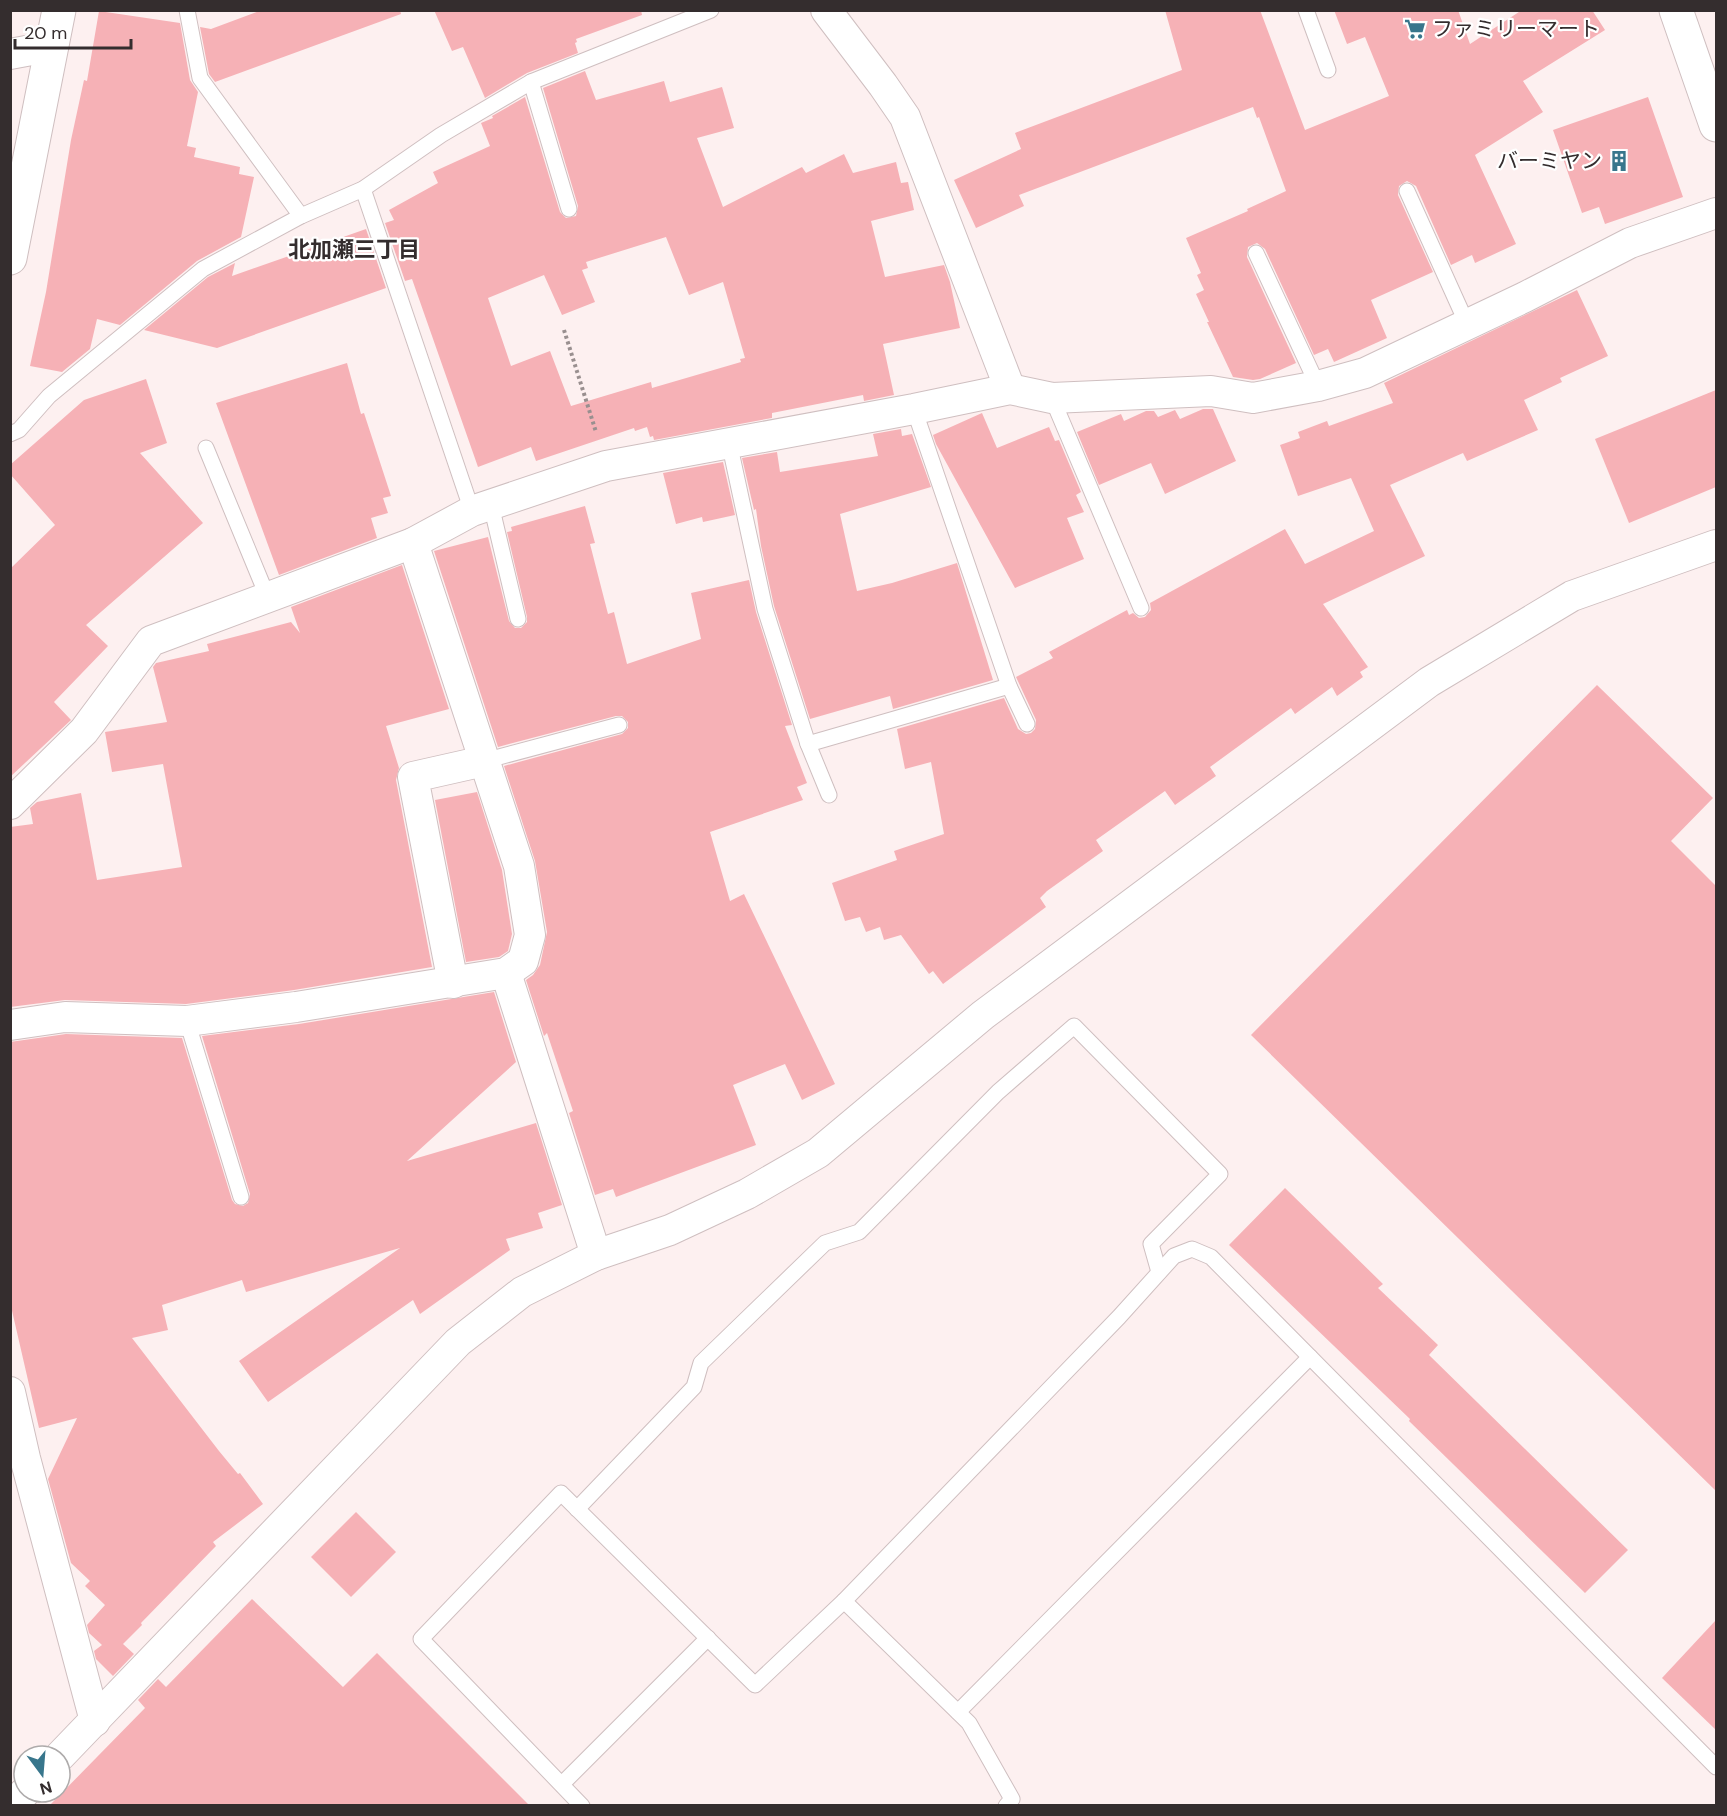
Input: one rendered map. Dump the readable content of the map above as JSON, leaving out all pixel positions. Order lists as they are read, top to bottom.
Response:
{
  "districts": ["北加瀬三丁目"],
  "places": {
    "supermarket": ["ファミリーマート"],
    "building": ["バーミヤン"]
  },
  "scale_bar": "20 m",
  "north": "bottom"
}
